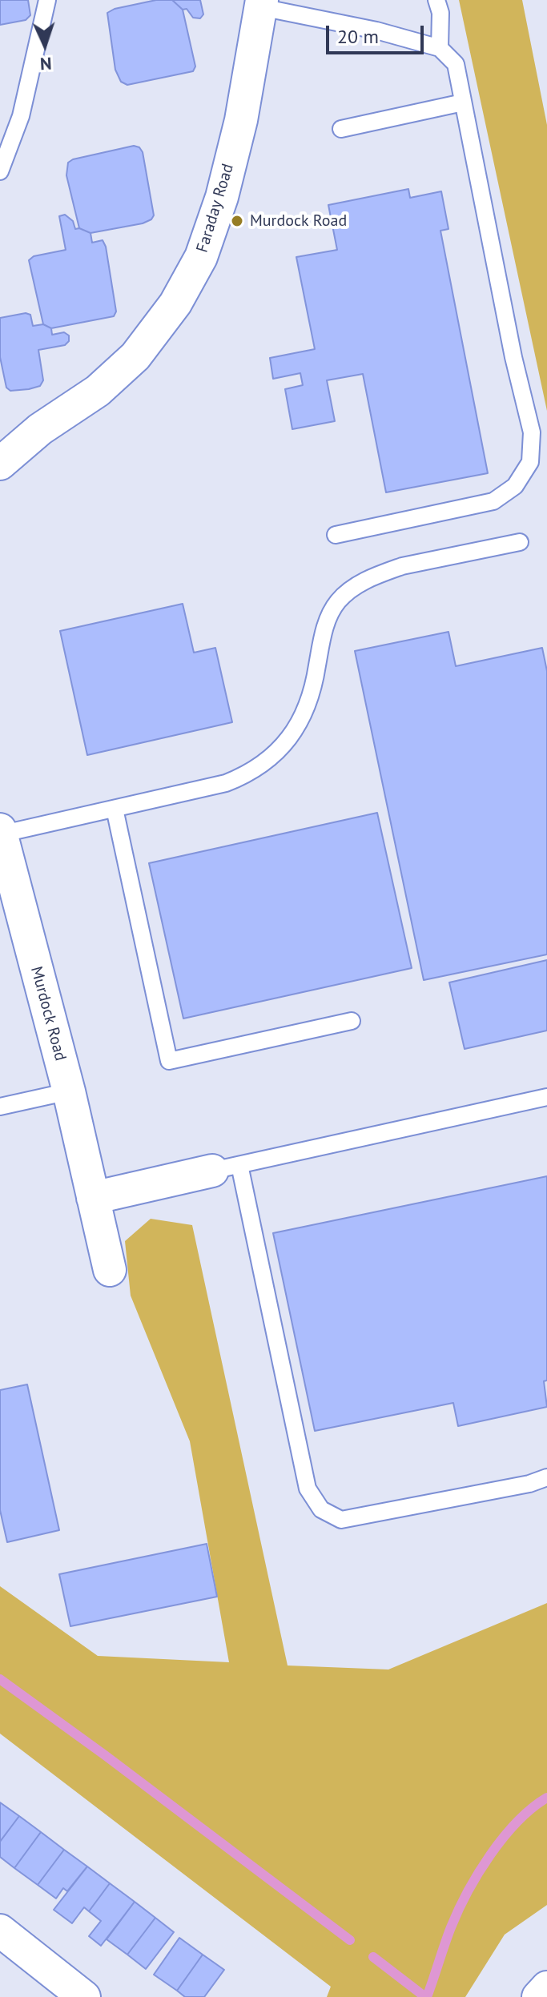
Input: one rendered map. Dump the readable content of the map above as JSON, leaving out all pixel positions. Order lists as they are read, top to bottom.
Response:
{
  "streets": {
    "street": ["Faraday Road", "Murdock Road"]
  },
  "places": ["Murdock Road"],
  "scale_bar": "20 m",
  "north": "bottom"
}
